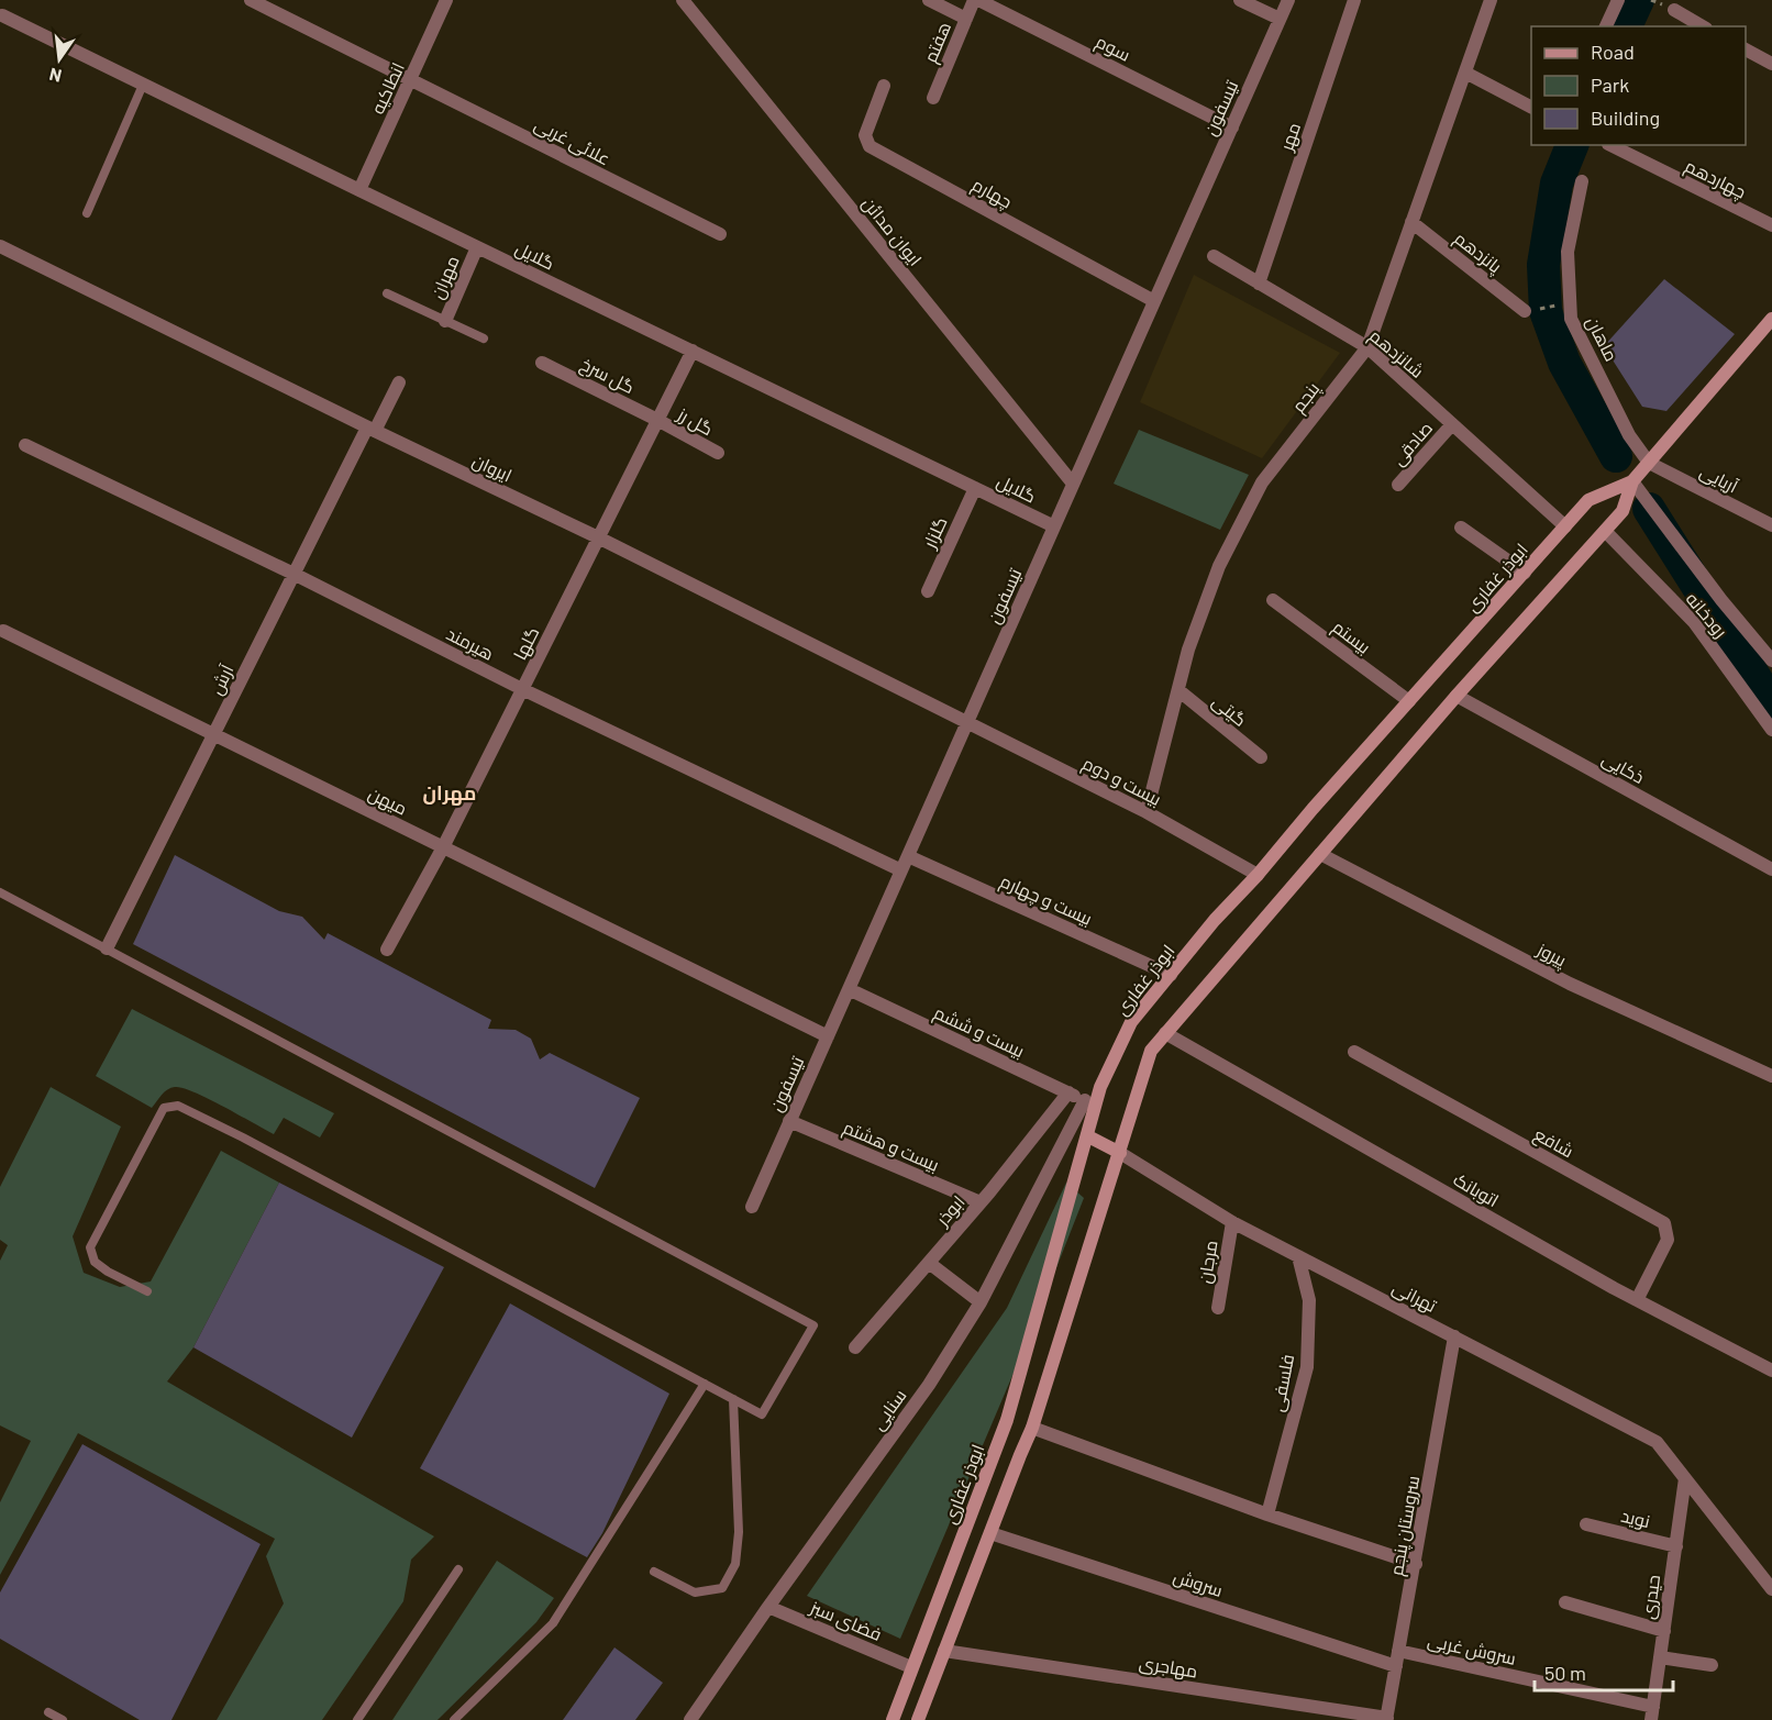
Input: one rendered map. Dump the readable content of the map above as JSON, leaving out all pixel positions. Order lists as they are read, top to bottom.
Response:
{
  "streets": {
    "main road": ["ابوذر غفاری"],
    "street": [
      "هفتم",
      "سوم",
      "انطاکیه",
      "تیسفون",
      "مهر",
      "علائی غربی",
      "چهاردهم",
      "چهارم",
      "ایوان مدائن",
      "پانزدهم",
      "گلایل",
      "مهران",
      "ماهان",
      "شانزدهم",
      "گل سرخ",
      "پنجم",
      "گل رز",
      "صادقی",
      "ایروان",
      "آریایی",
      "گلزار",
      "رودخانه",
      "بیستم",
      "هیرمند",
      "گلها",
      "آرش",
      "گیتی",
      "ذکایی",
      "بیست و دوم",
      "میهن",
      "بیست و چهارم",
      "پیروز",
      "بیست و ششم",
      "شافع",
      "بیست و هشتم",
      "اتوبانک",
      "ابوذر",
      "مرجان",
      "تهرانی",
      "فلسفی",
      "سنایی",
      "نوید",
      "سروستان پنجم",
      "سروش",
      "حیدری",
      "فضای سبز",
      "سروش غربی",
      "مهاجری"
    ]
  },
  "crossings": [
    ["هفتم", "سوم"],
    ["سوم", "تیسفون"],
    ["انطاکیه", "علائی غربی"],
    ["انطاکیه", "گلایل"],
    ["تیسفون", "چهارم"],
    ["تیسفون", "ایوان مدائن"],
    ["تیسفون", "گلایل"],
    ["تیسفون", "ایروان"],
    ["تیسفون", "هیرمند"],
    ["تیسفون", "بیست و دوم"],
    ["تیسفون", "میهن"],
    ["تیسفون", "بیست و چهارم"],
    ["تیسفون", "بیست و ششم"],
    ["تیسفون", "بیست و هشتم"],
    ["مهر", "شانزدهم"],
    ["پانزدهم", "پنجم"],
    ["گلایل", "مهران"],
    ["گلایل", "گلزار"],
    ["گلایل", "گلها"],
    ["ماهان", "آریایی"],
    ["ماهان", "ابوذر غفاری"],
    ["شانزدهم", "پنجم"],
    ["شانزدهم", "صادقی"],
    ["شانزدهم", "ابوذر غفاری"],
    ["گل سرخ", "گل رز"],
    ["گل سرخ", "گلها"],
    ["پنجم", "گیتی"],
    ["پنجم", "بیست و دوم"],
    ["گل رز", "گلها"],
    ["ایروان", "گلها"],
    ["ایروان", "آرش"],
    ["ایروان", "بیست و دوم"],
    ["آریایی", "ابوذر غفاری"],
    ["ابوذر غفاری", "رودخانه"],
    ["ابوذر غفاری", "بیستم"],
    ["ابوذر غفاری", "ذکایی"],
    ["ابوذر غفاری", "بیست و دوم"],
    ["ابوذر غفاری", "بیست و چهارم"],
    ["ابوذر غفاری", "پیروز"],
    ["ابوذر غفاری", "بیست و ششم"],
    ["ابوذر غفاری", "اتوبانک"],
    ["ابوذر غفاری", "تهرانی"],
    ["ابوذر غفاری", "سنایی"],
    ["ابوذر غفاری", "سروش"],
    ["ابوذر غفاری", "فضای سبز"],
    ["ابوذر غفاری", "مهاجری"],
    ["هیرمند", "گلها"],
    ["هیرمند", "آرش"],
    ["گلها", "میهن"],
    ["آرش", "میهن"],
    ["بیست و ششم", "ابوذر"],
    ["بیست و ششم", "سنایی"],
    ["شافع", "اتوبانک"],
    ["بیست و هشتم", "ابوذر"],
    ["مرجان", "تهرانی"],
    ["تهرانی", "فلسفی"],
    ["تهرانی", "سروستان پنجم"],
    ["تهرانی", "حیدری"],
    ["سنایی", "فضای سبز"],
    ["نوید", "حیدری"],
    ["سروستان پنجم", "سروش"],
    ["سروستان پنجم", "سروش غربی"],
    ["سروستان پنجم", "مهاجری"],
    ["حیدری", "سروش غربی"]
  ],
  "districts": ["مهران"],
  "legend": ["Road", "Park", "Building"],
  "scale_bar": "50 m",
  "north": "bottom"
}
